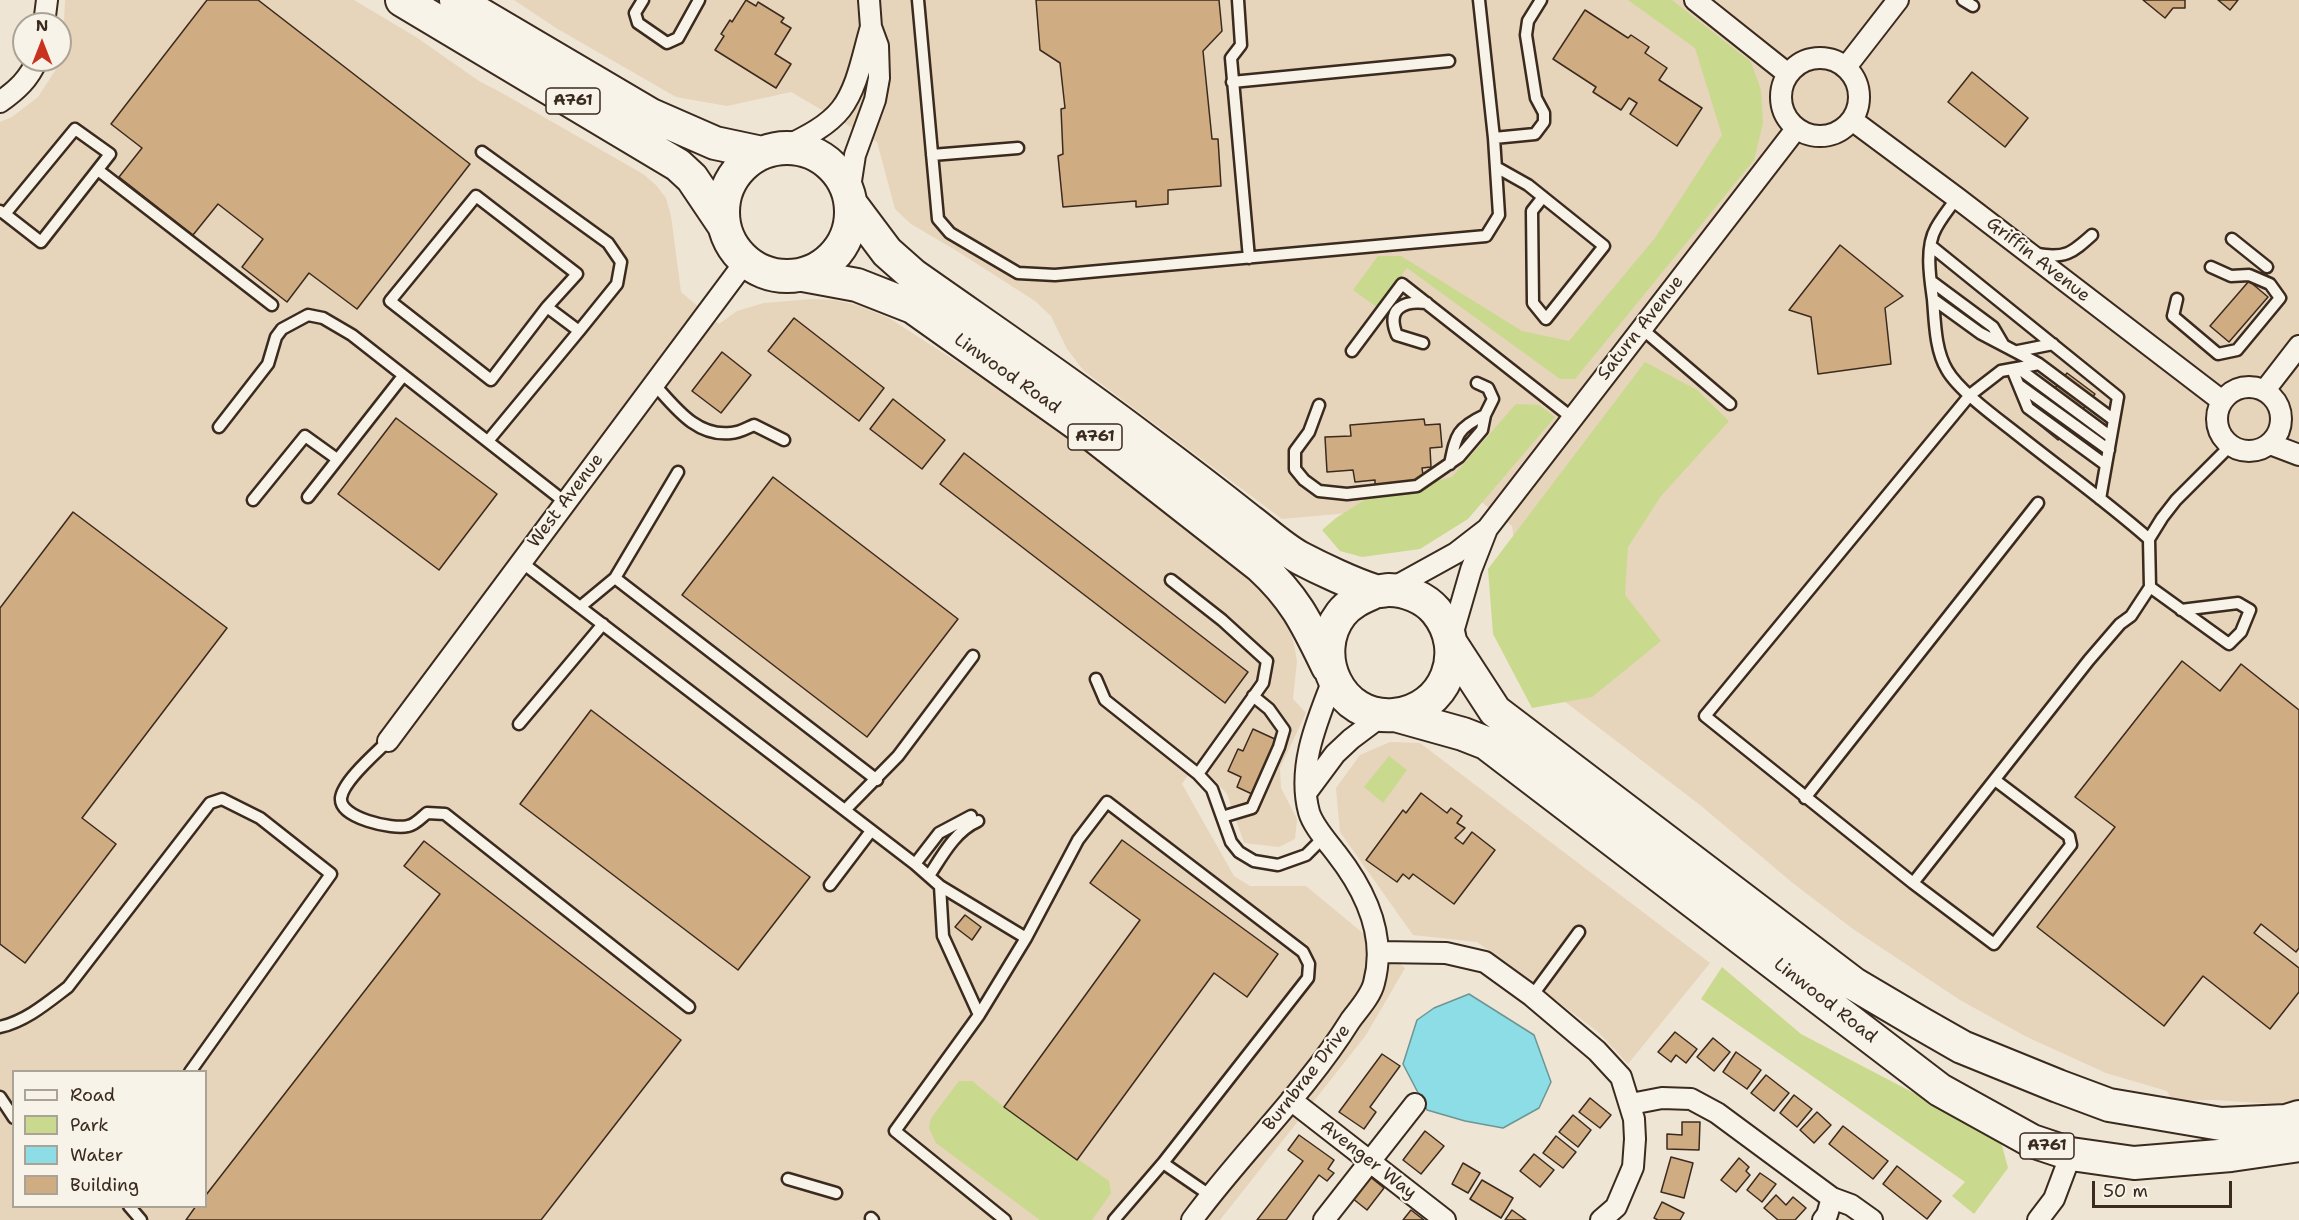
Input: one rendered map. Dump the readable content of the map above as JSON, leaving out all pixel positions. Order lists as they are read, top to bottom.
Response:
{
  "streets": {
    "main road": ["A761", "Linwood Road"],
    "street": [
      "Griffin Avenue",
      "Saturn Avenue",
      "West Avenue",
      "Burnbrae Drive",
      "Avenger Way"
    ]
  },
  "crossings": [
    ["A761", "Linwood Road"],
    ["A761", "West Avenue"],
    ["Griffin Avenue", "Saturn Avenue"],
    ["Saturn Avenue", "Linwood Road"],
    ["Saturn Avenue", "Burnbrae Drive"],
    ["Linwood Road", "West Avenue"],
    ["Linwood Road", "Burnbrae Drive"],
    ["Burnbrae Drive", "Avenger Way"]
  ],
  "legend": [
    "Road",
    "Park",
    "Water",
    "Building"
  ],
  "scale_bar": "50 m",
  "north": "top"
}
